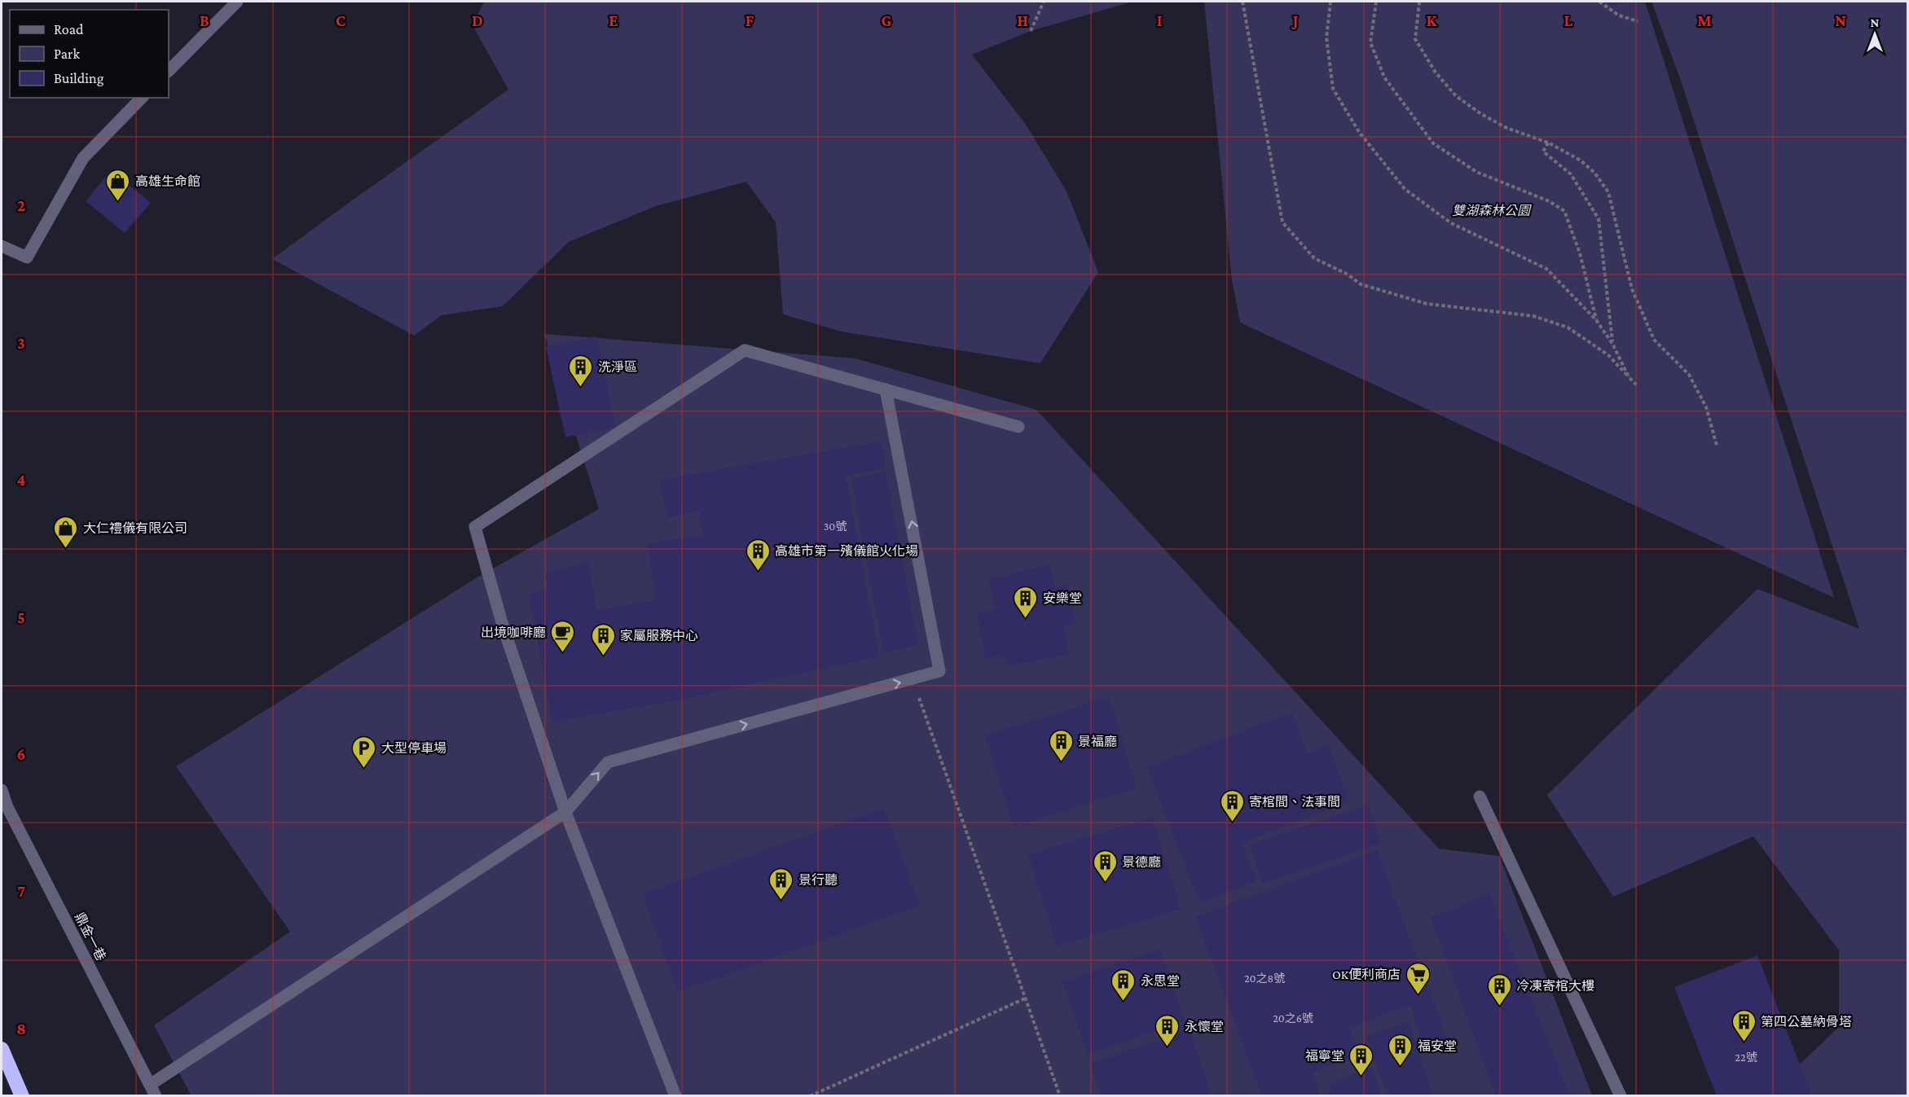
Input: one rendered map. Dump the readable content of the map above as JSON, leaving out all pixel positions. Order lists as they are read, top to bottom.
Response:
{
  "streets": {
    "lane": ["鼎金一巷"]
  },
  "parks": ["雙湖森林公園"],
  "places": {
    "shop": ["高雄生命館", "大仁禮儀有限公司"],
    "building": [
      "洗淨區",
      "高雄市第一殯儀館火化場",
      "安樂堂",
      "家屬服務中心",
      "景福廳",
      "寄棺間、法事間",
      "景德廳",
      "景行聽",
      "永思堂",
      "冷凍寄棺大樓",
      "第四公墓納骨塔",
      "永懷堂",
      "福安堂",
      "福寧堂"
    ],
    "cafe": ["出境咖啡廳"],
    "parking": ["大型停車場"],
    "supermarket": ["OK便利商店"]
  },
  "house_numbers": [
    "30號",
    "20之8號",
    "20之6號",
    "22號"
  ],
  "legend": ["Road", "Park", "Building"],
  "north": "top",
  "grid": {
    "columns": [
      "B",
      "C",
      "D",
      "E",
      "F",
      "G",
      "H",
      "I",
      "J",
      "K",
      "L",
      "M",
      "N"
    ],
    "rows": [
      "2",
      "3",
      "4",
      "5",
      "6",
      "7",
      "8"
    ]
  }
}
